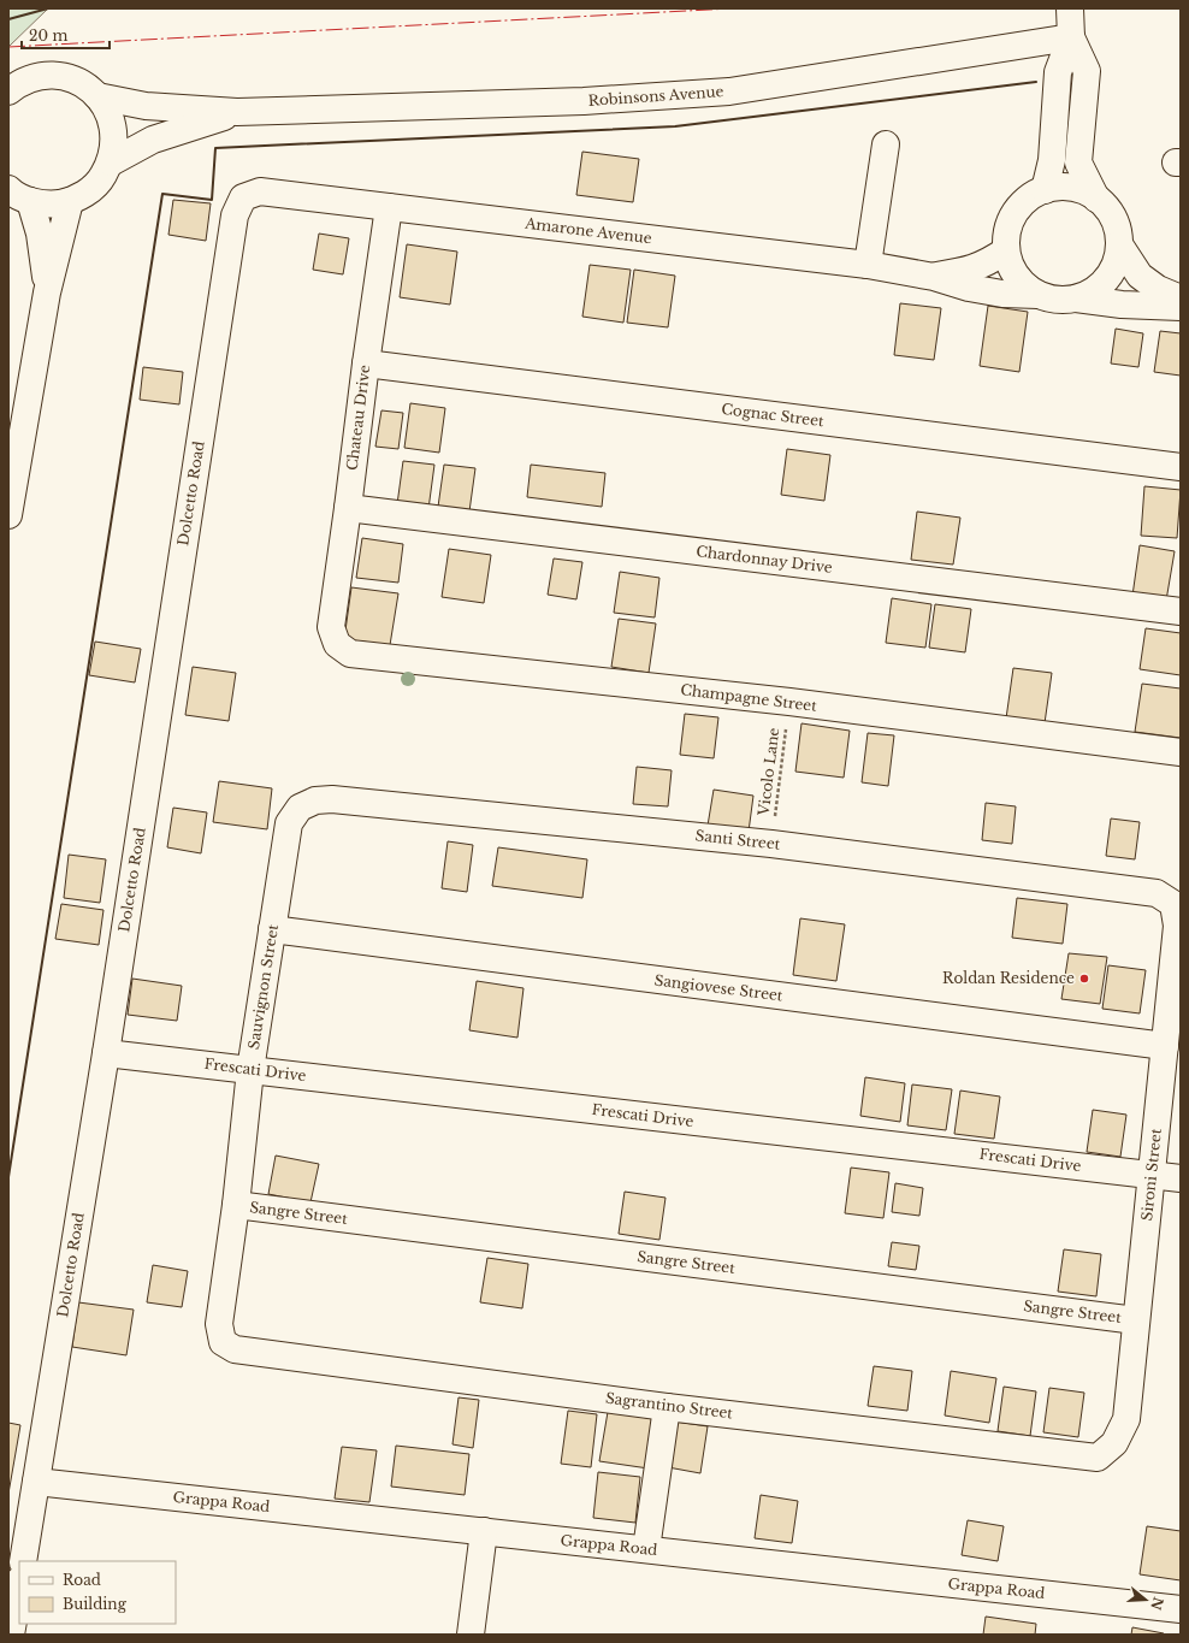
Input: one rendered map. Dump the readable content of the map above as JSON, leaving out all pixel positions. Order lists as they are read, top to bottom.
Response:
{
  "streets": {
    "street": [
      "Robinsons Avenue",
      "Amarone Avenue",
      "Cognac Street",
      "Chateau Drive",
      "Dolcetto Road",
      "Chardonnay Drive",
      "Champagne Street",
      "Santi Street",
      "Sauvignon Street",
      "Sangiovese Street",
      "Frescati Drive",
      "Sironi Street",
      "Sangre Street",
      "Sagrantino Street",
      "Grappa Road"
    ],
    "path": ["Vicolo Lane"]
  },
  "crossings": [
    ["Amarone Avenue", "Chateau Drive"],
    ["Amarone Avenue", "Dolcetto Road"],
    ["Cognac Street", "Chateau Drive"],
    ["Chateau Drive", "Chardonnay Drive"],
    ["Chateau Drive", "Champagne Street"],
    ["Dolcetto Road", "Frescati Drive"],
    ["Dolcetto Road", "Grappa Road"],
    ["Champagne Street", "Vicolo Lane"],
    ["Vicolo Lane", "Santi Street"],
    ["Santi Street", "Sauvignon Street"],
    ["Santi Street", "Sironi Street"],
    ["Sauvignon Street", "Sangiovese Street"],
    ["Sauvignon Street", "Frescati Drive"],
    ["Sauvignon Street", "Sangre Street"],
    ["Sauvignon Street", "Sagrantino Street"],
    ["Sangiovese Street", "Sironi Street"],
    ["Frescati Drive", "Sironi Street"],
    ["Sironi Street", "Sangre Street"],
    ["Sironi Street", "Sagrantino Street"]
  ],
  "places": ["Roldan Residence"],
  "legend": ["Road", "Building"],
  "scale_bar": "20 m",
  "north": "right"
}
